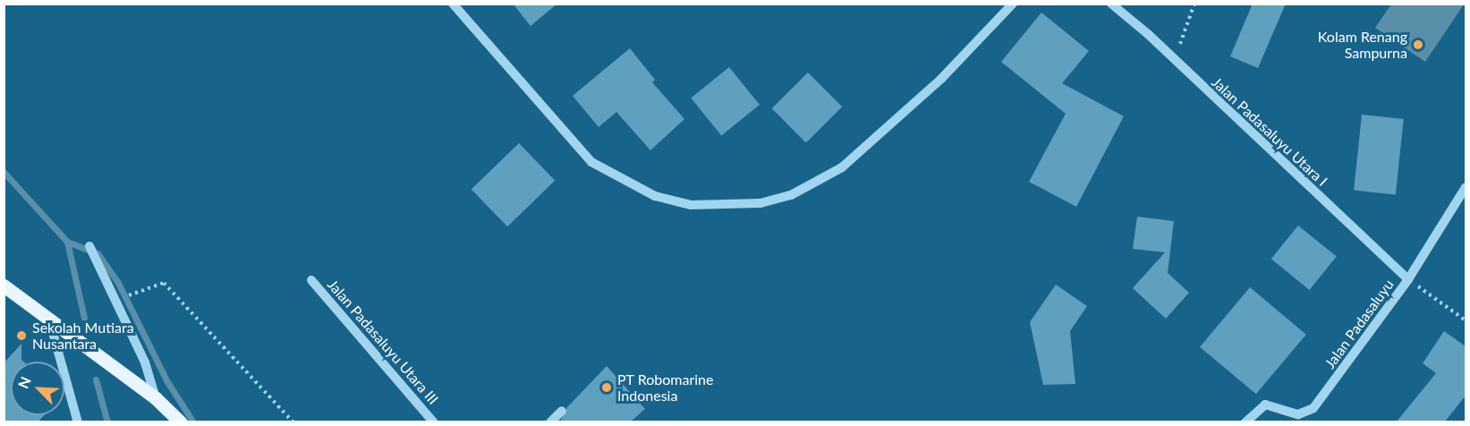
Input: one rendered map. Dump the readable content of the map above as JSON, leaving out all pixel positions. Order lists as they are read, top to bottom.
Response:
{
  "streets": {
    "street": ["Jalan Padasaluyu Utara I", "Jalan Padasaluyu", "Jalan Padasaluyu Utara III"]
  },
  "crossings": [
    ["Jalan Padasaluyu Utara I", "Jalan Padasaluyu"]
  ],
  "places": ["Kolam Renang Sampurna", "Sekolah Mutiara Nusantara", "PT Robomarine Indonesia"],
  "north": "top left"
}
